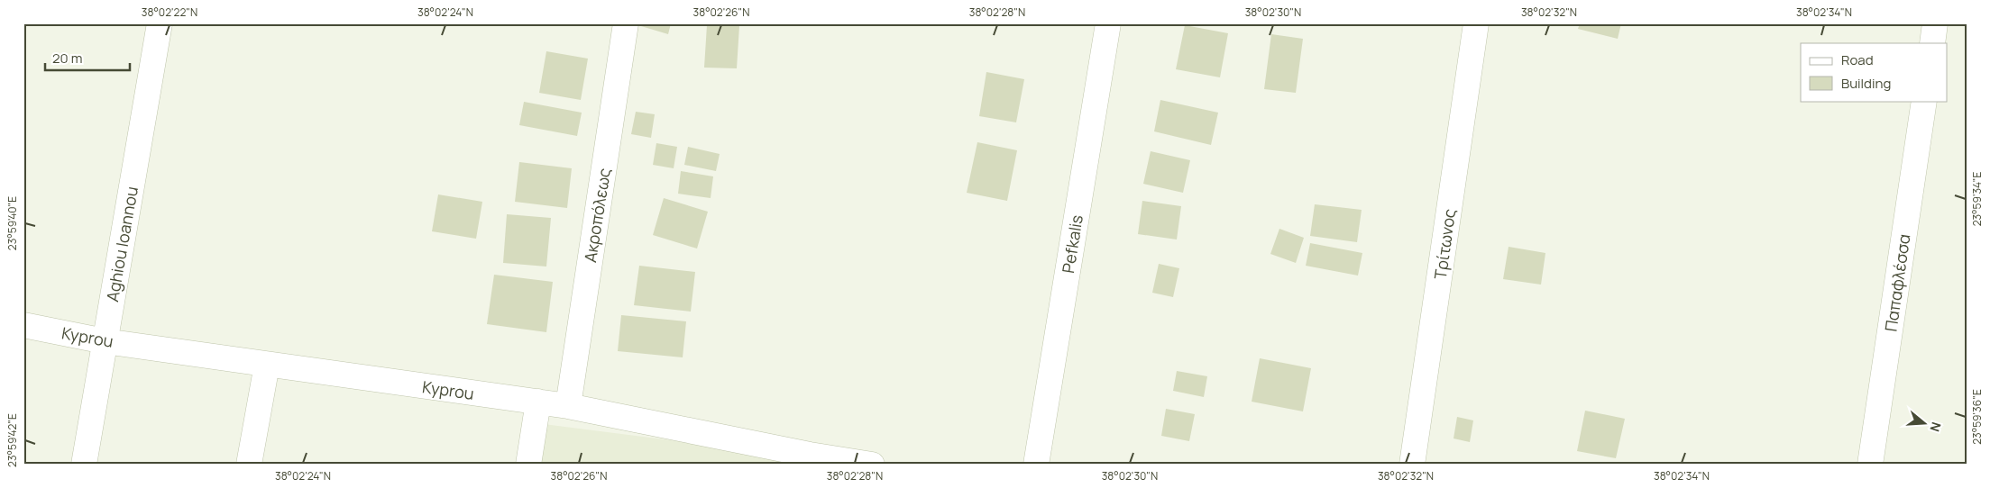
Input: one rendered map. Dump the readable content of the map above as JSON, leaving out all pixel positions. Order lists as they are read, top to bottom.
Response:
{
  "streets": {
    "street": [
      "Ακροπόλεως",
      "Aghiou Ioannou",
      "Pefkalis",
      "Τρίτωνος",
      "Παπαφλέσσα",
      "Kyprou"
    ]
  },
  "crossings": [
    ["Ακροπόλεως", "Kyprou"],
    ["Aghiou Ioannou", "Kyprou"]
  ],
  "legend": ["Road", "Building"],
  "scale_bar": "20 m",
  "north": "right",
  "coordinates": [
    "38°02'22\"N",
    "38°02'24\"N",
    "38°02'26\"N",
    "38°02'28\"N",
    "38°02'30\"N",
    "38°02'32\"N",
    "38°02'34\"N",
    "23°59'34\"E",
    "23°59'40\"E",
    "23°59'36\"E",
    "23°59'42\"E"
  ]
}
